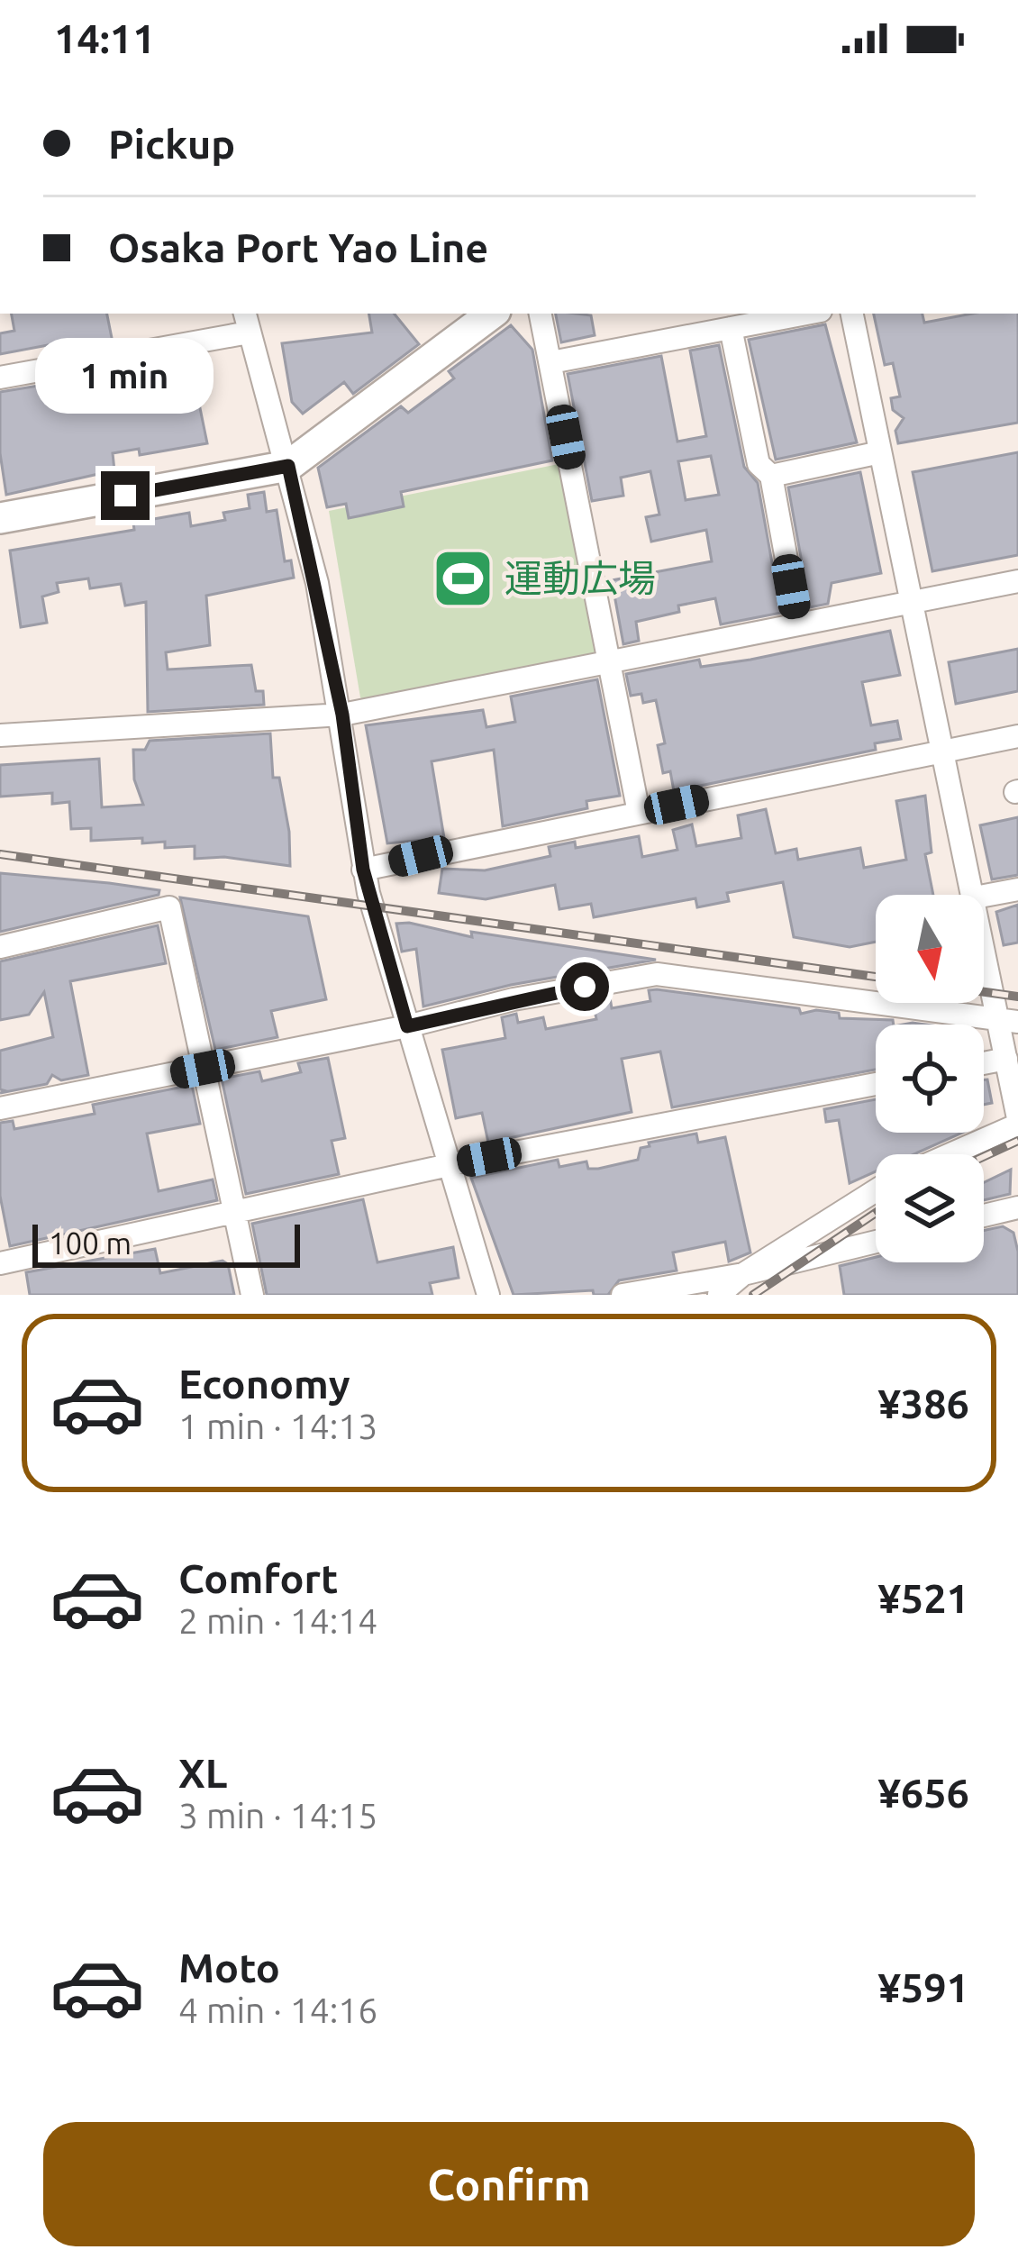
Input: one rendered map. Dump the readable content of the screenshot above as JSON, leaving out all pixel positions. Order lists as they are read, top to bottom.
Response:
{
  "places": {
    "sports": ["運動広場"]
  },
  "scale_bar": "100 m",
  "north": "bottom",
  "page": {
    "status": "14:11",
    "banner": ["Pickup", "Osaka Port Yao Line"],
    "bubble": "1 min",
    "scale": "100 m",
    "list": [
      {
        "name": "Economy",
        "note": "1 min · 14:13",
        "value": "¥386"
      },
      {
        "name": "Comfort",
        "note": "2 min · 14:14",
        "value": "¥521"
      },
      {
        "name": "XL",
        "note": "3 min · 14:15",
        "value": "¥656"
      },
      {
        "name": "Moto",
        "note": "4 min · 14:16",
        "value": "¥591"
      }
    ],
    "buttons": "Confirm"
  }
}
